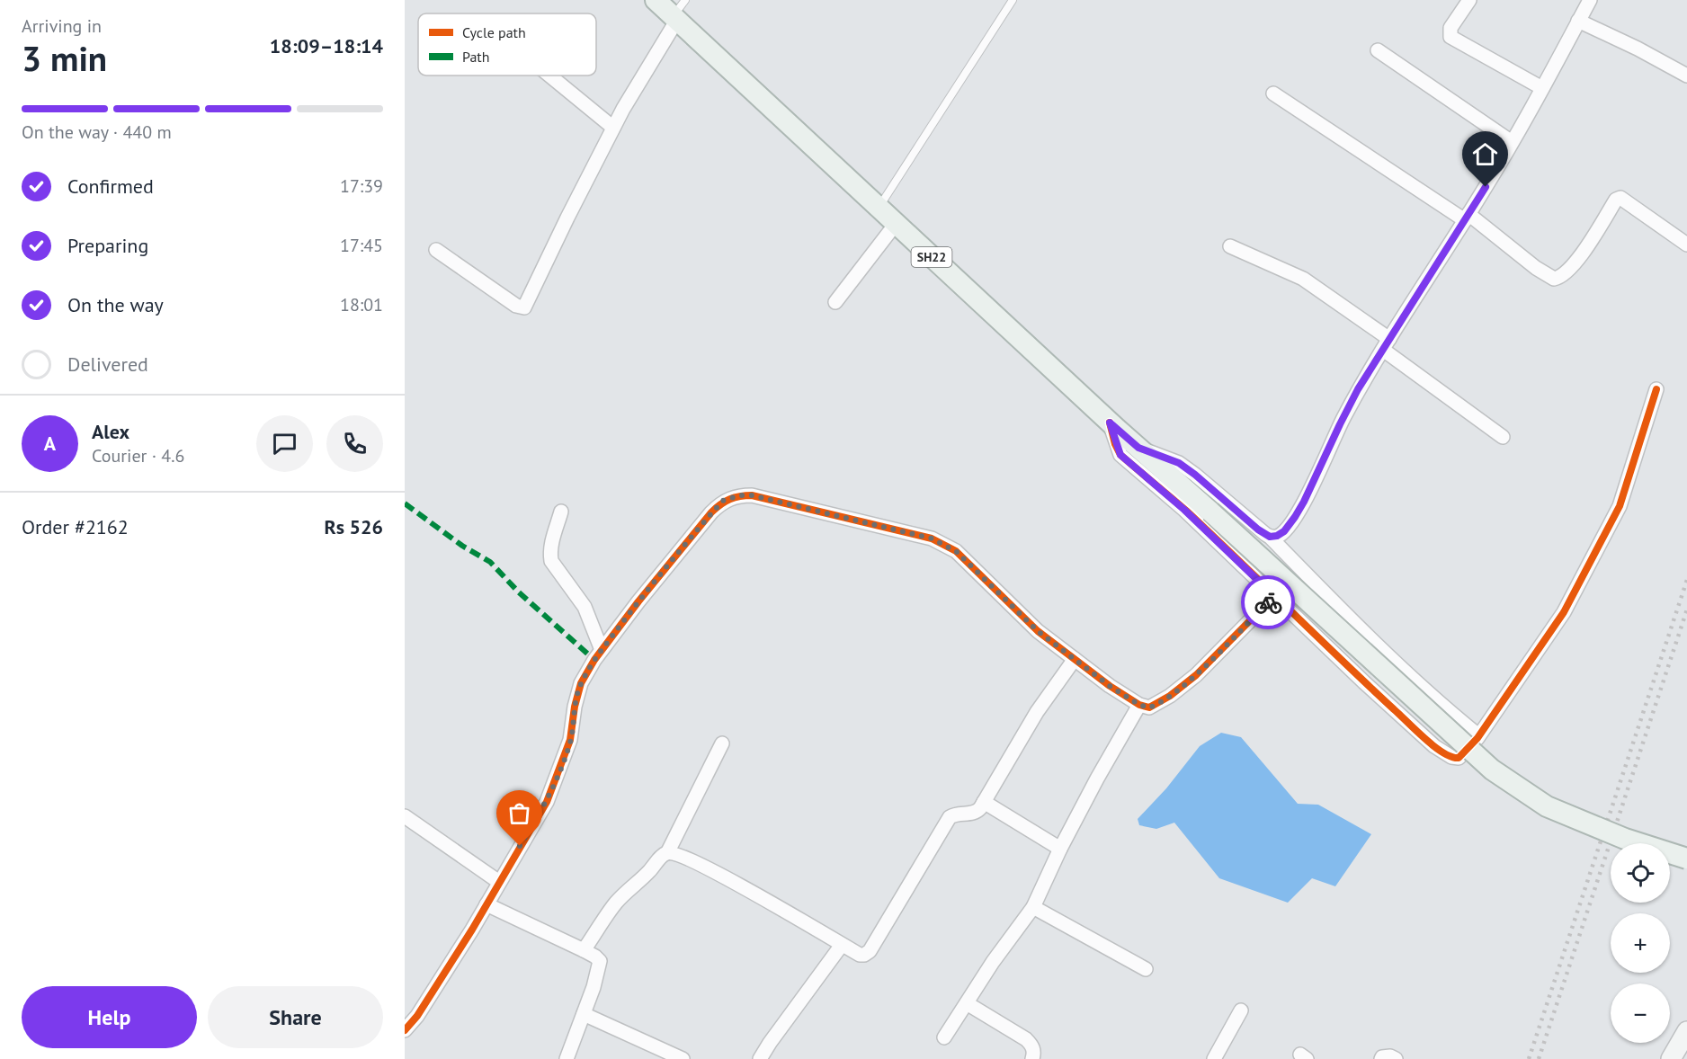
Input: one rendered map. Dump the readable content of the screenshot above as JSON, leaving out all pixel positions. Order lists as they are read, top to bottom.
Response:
{
  "streets": {
    "main road": ["SH22"]
  },
  "legend": ["Cycle path", "Path"],
  "page": {
    "heading": ["3 min", "Arriving in", "18:09–18:14"],
    "panel": [
      "Alex",
      "Courier · 4.6",
      "Order #2162",
      "Rs 526"
    ],
    "bar": "On the way · 440 m",
    "list": [
      ["Confirmed", "17:39"],
      ["Preparing", "17:45"],
      ["On the way", "18:01"],
      "Delivered"
    ],
    "round": "A",
    "map_buttons": ["+", "−"],
    "buttons": ["Help", "Share"]
  }
}
